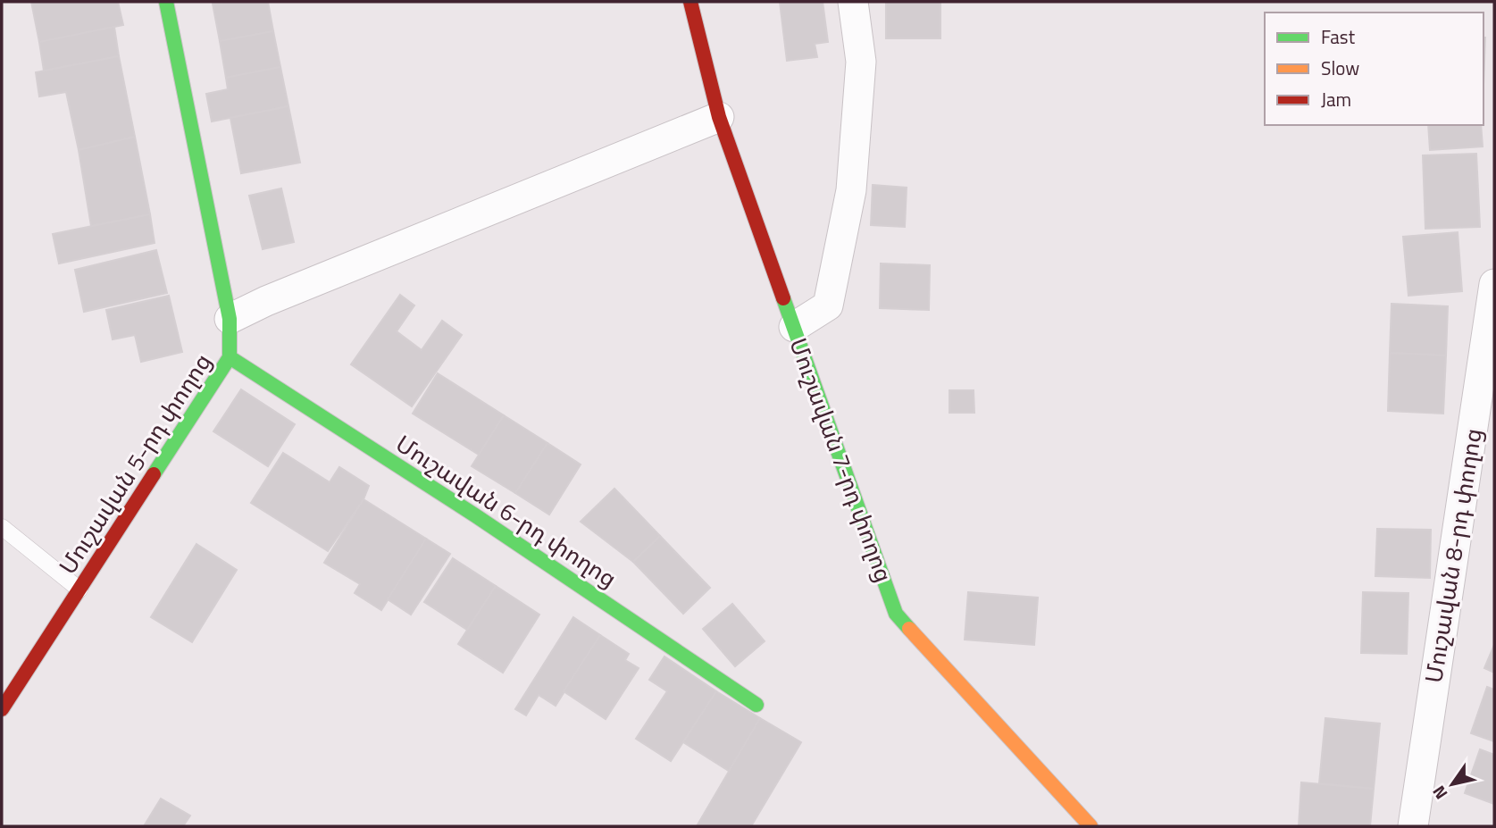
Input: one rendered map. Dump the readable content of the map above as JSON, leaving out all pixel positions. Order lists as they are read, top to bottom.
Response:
{
  "streets": {
    "street": [
      "Մուշավան 7-րդ փողոց",
      "Մուշավան 5-րդ փողոց",
      "Մուշավան 6-րդ փողոց",
      "Մուշավան 8-րդ փողոց"
    ]
  },
  "crossings": [
    ["Մուշավան 5-րդ փողոց", "Մուշավան 6-րդ փողոց"]
  ],
  "legend": ["Fast", "Slow", "Jam"],
  "north": "bottom left"
}
